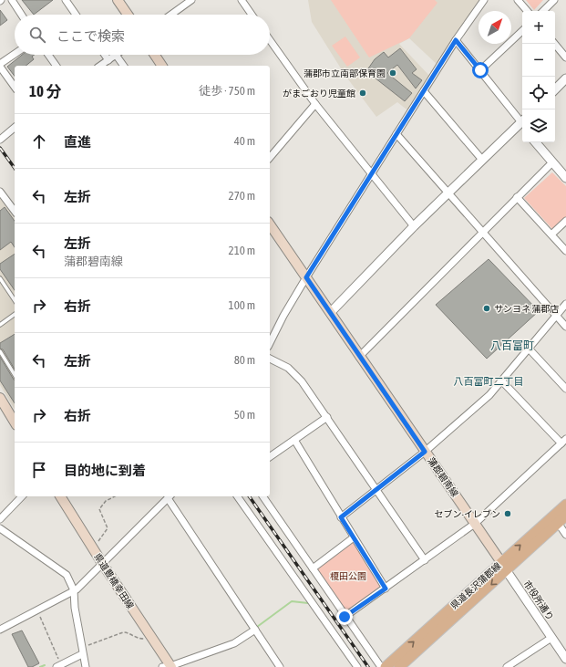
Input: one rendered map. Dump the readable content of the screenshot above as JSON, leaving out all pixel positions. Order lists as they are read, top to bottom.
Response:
{
  "streets": {
    "main road": ["蒲郡碧南線", "県道豊橋幸田線", "県道長沢蒲郡線"],
    "street": ["市役所通り"]
  },
  "crossings": [
    ["蒲郡碧南線", "県道長沢蒲郡線"],
    ["蒲郡碧南線", "市役所通り"],
    ["県道長沢蒲郡線", "市役所通り"]
  ],
  "districts": ["八百富町", "八百富町二丁目"],
  "parks": ["榎田公園"],
  "places": [
    "蒲郡市立南部保育園",
    "がまごおり児童館",
    "サンヨネ 蒲郡店",
    "セブン-イレブン"
  ],
  "north": "top right",
  "page": {
    "map_buttons": ["+", "−"],
    "search": "ここで検索",
    "heading": ["10 分", "徒歩 · 750 m"],
    "list": [
      ["直進", "40 m"],
      ["左折", "270 m"],
      ["左折", "蒲郡碧南線", "210 m"],
      ["右折", "100 m"],
      ["左折", "80 m"],
      ["右折", "50 m"],
      "目的地に到着"
    ]
  }
}
